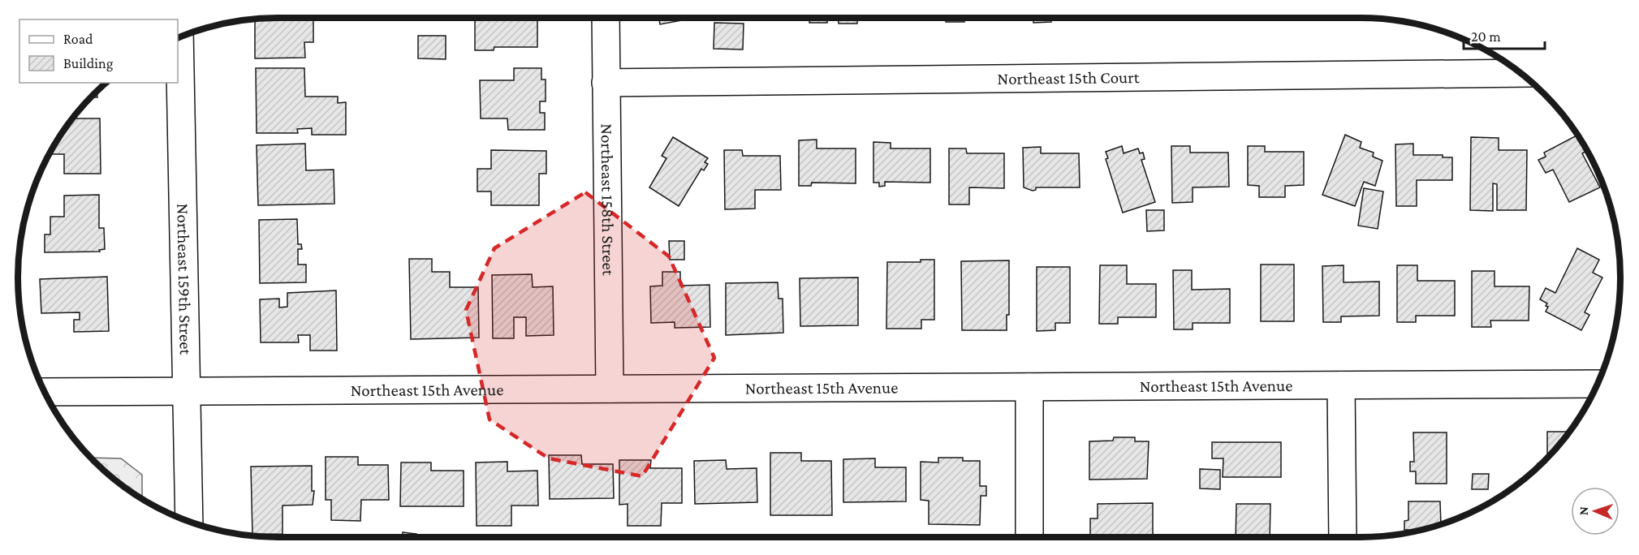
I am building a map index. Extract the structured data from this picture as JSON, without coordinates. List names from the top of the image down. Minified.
{"streets":{"street":["Northeast 15th Court","Northeast 158th Street","Northeast 159th Street","Northeast 15th Avenue"]},"crossings":[["Northeast 15th Court","Northeast 158th Street"],["Northeast 158th Street","Northeast 15th Avenue"],["Northeast 159th Street","Northeast 15th Avenue"]],"legend":["Road","Building"],"scale_bar":"20 m","north":"left"}
